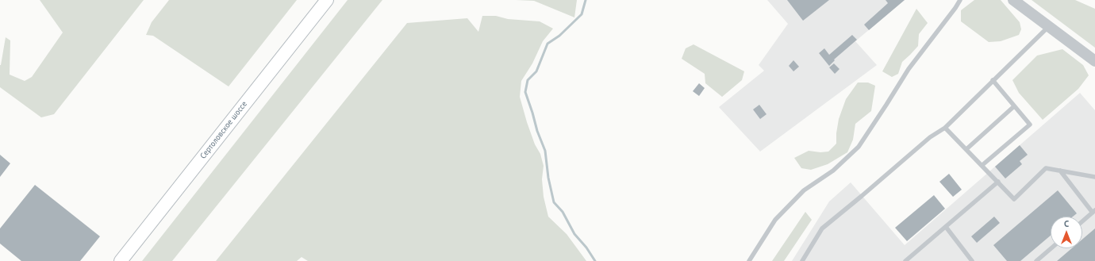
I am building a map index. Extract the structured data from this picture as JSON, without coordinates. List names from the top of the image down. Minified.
{"streets":{"main road":["Сертоловское шоссе"]},"north":"top"}
